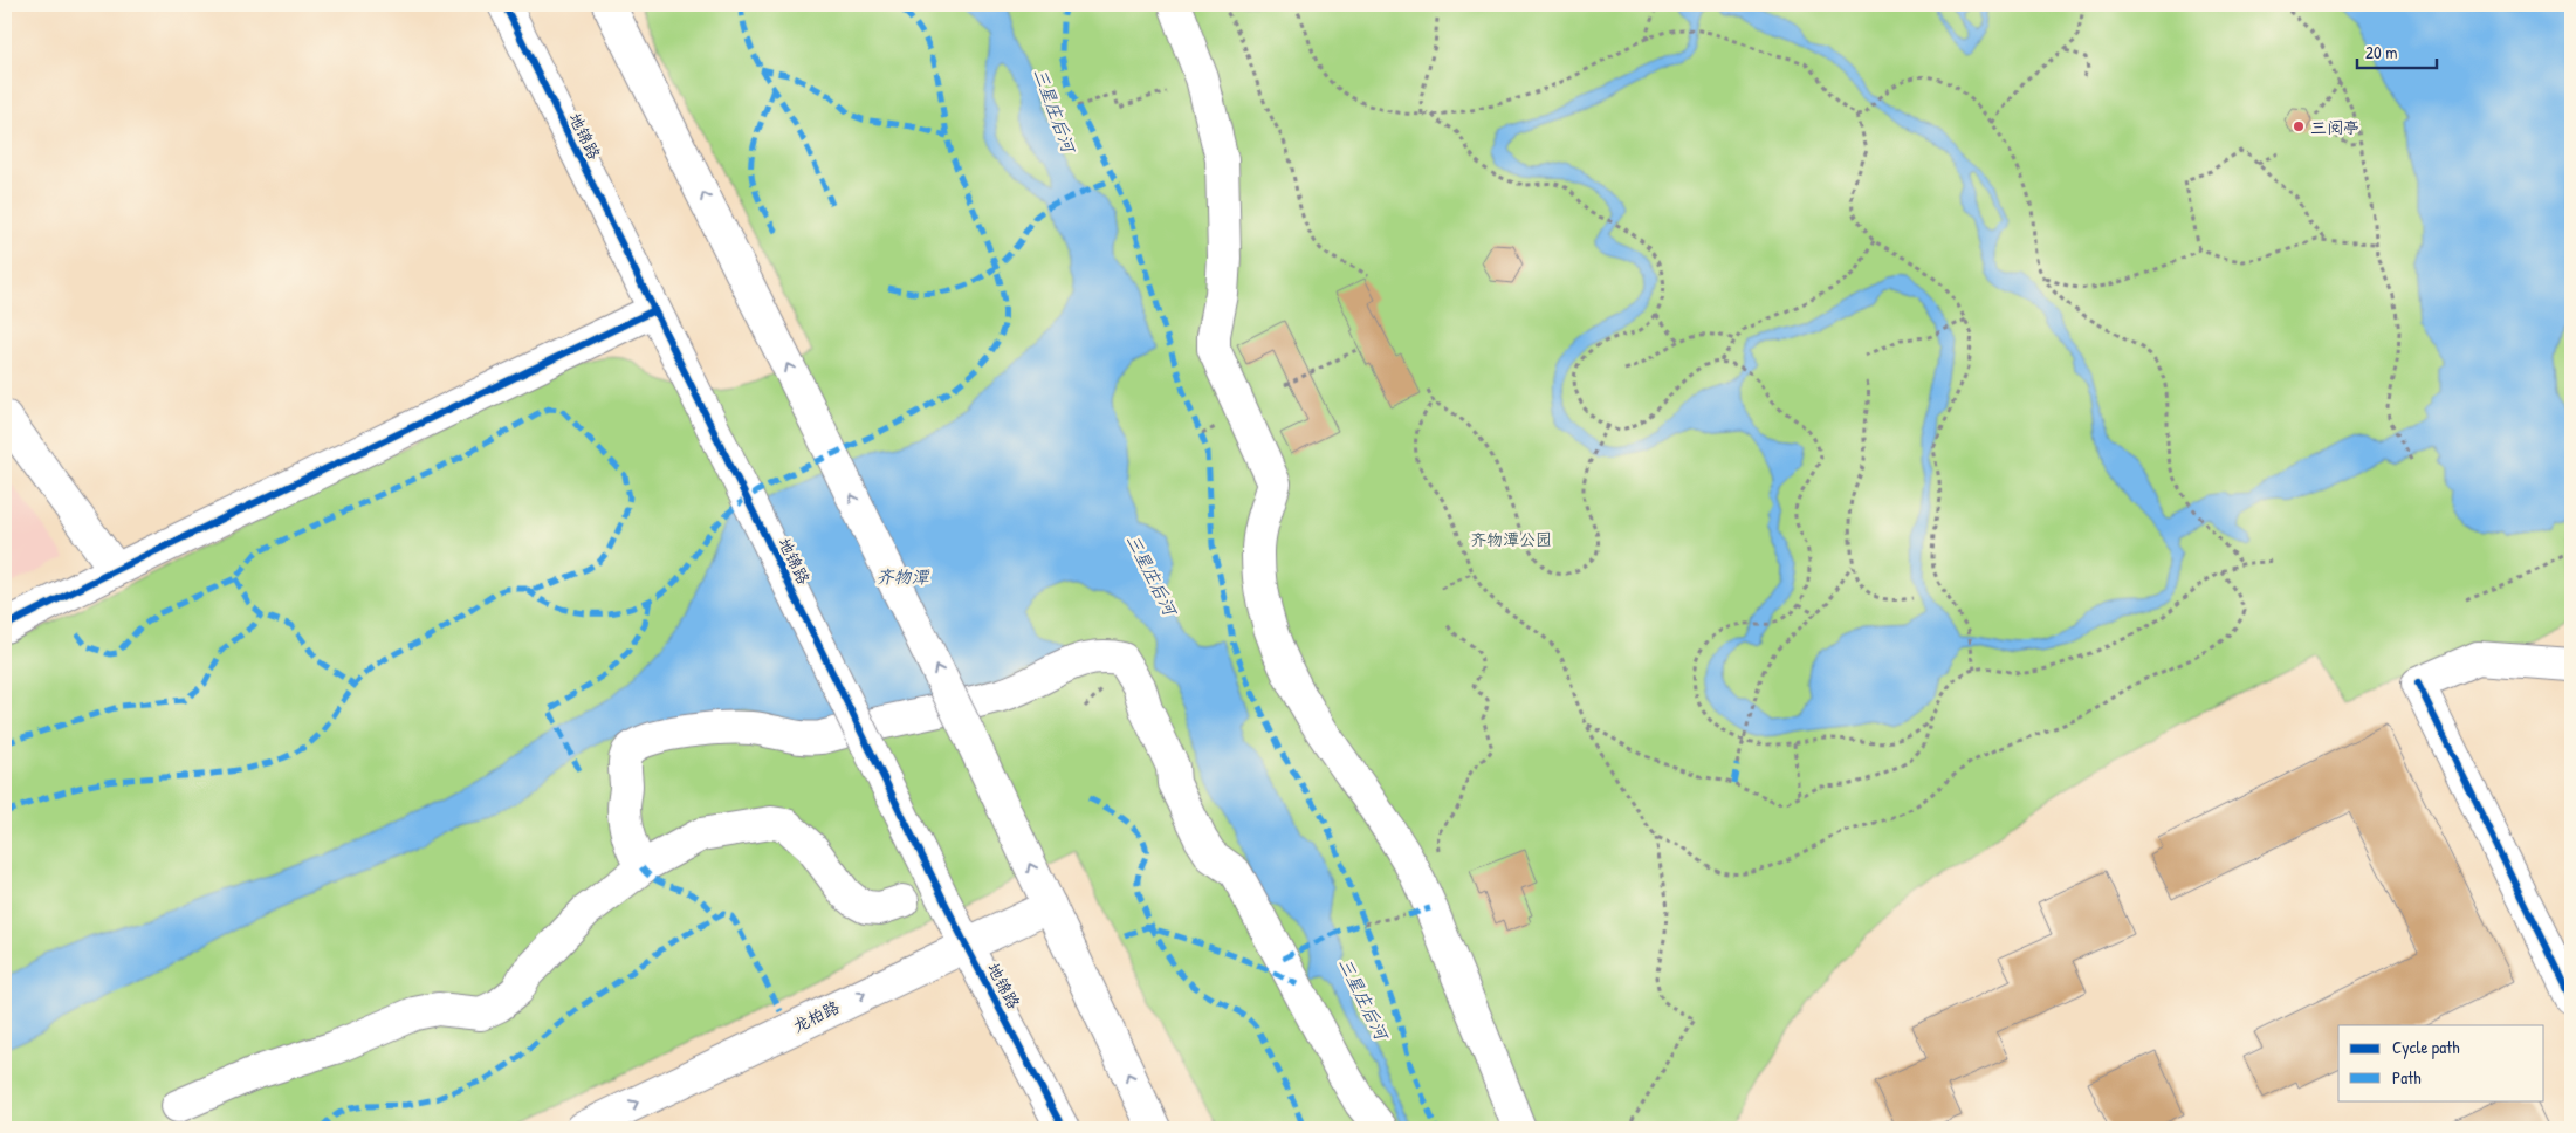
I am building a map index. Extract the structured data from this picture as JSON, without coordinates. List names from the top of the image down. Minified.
{"streets":{"street":["地锦路","龙柏路"]},"crossings":[["地锦路","龙柏路"]],"water":["三星庄后河","齐物潭"],"parks":["齐物潭公园"],"places":["三阅亭"],"legend":["Cycle path","Path"],"scale_bar":"20 m"}
